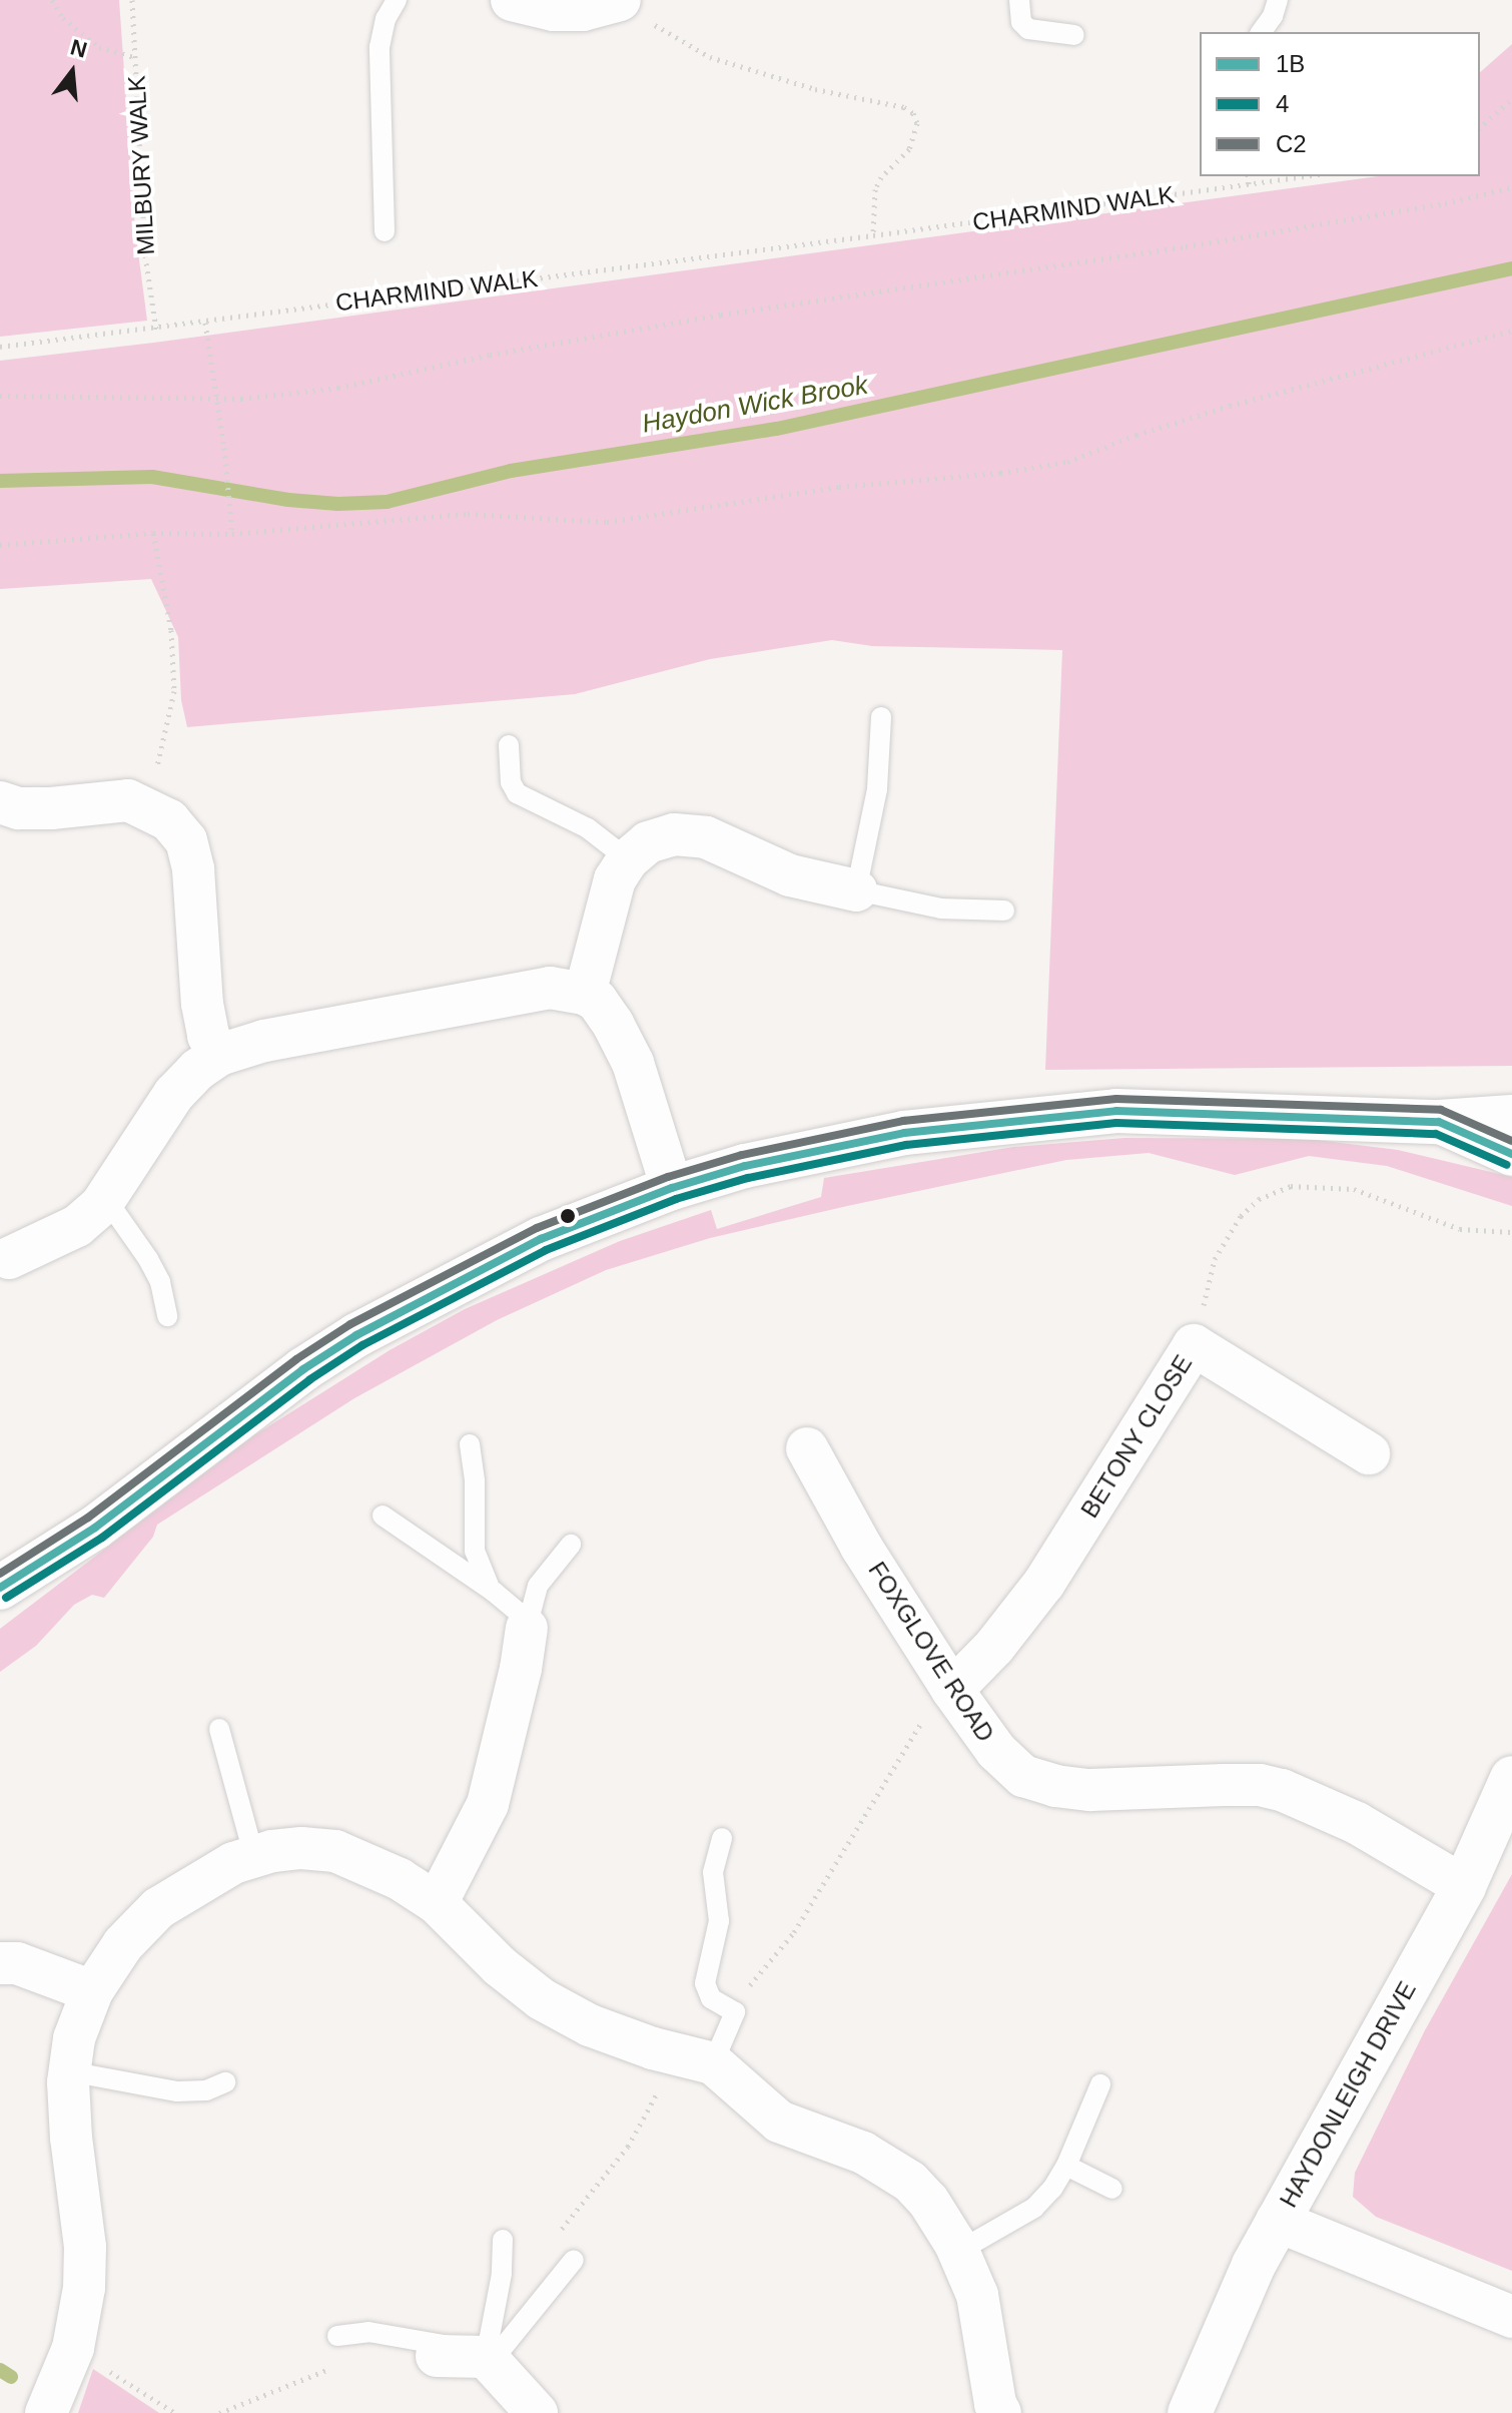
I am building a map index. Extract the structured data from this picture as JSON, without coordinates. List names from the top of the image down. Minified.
{"streets":{"main road":["HAYDONLEIGH DRIVE"],"street":["BETONY CLOSE","FOXGLOVE ROAD"],"path":["MILBURY WALK","CHARMIND WALK"]},"crossings":[["MILBURY WALK","CHARMIND WALK"],["BETONY CLOSE","FOXGLOVE ROAD"],["FOXGLOVE ROAD","HAYDONLEIGH DRIVE"]],"water":["Haydon Wick Brook"],"lines":["transit line C2","transit line 1B","transit line 4"],"legend":["1B","4","C2"],"north":"top"}
